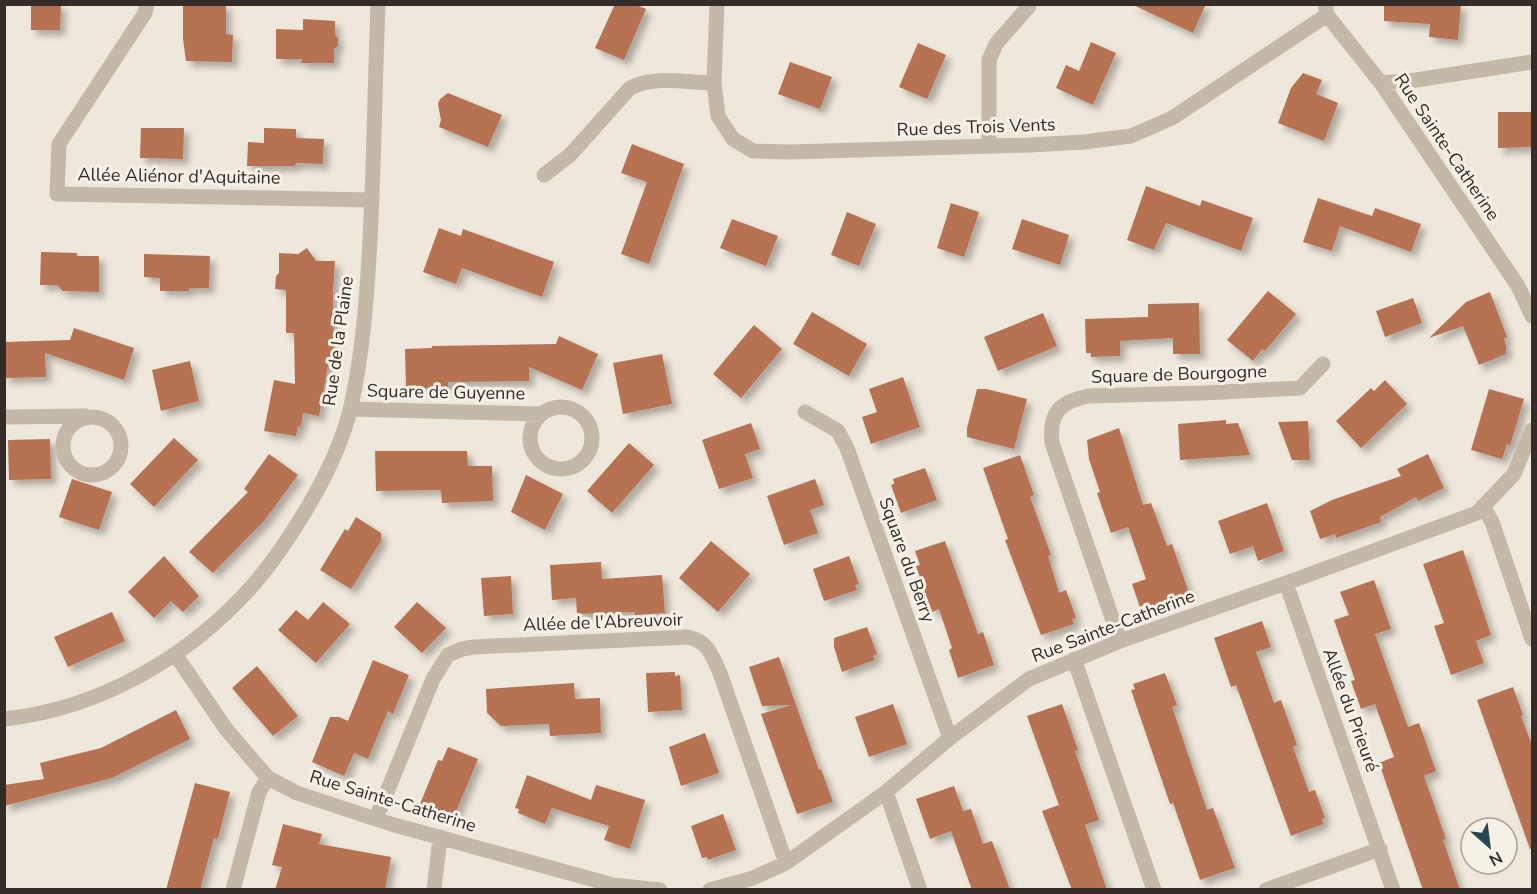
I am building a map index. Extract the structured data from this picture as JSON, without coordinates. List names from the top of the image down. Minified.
{"streets":{"street":["Rue des Trois Vents","Rue Sainte-Catherine","Allée Aliénor d'Aquitaine","Rue de la Plaine","Square de Bourgogne","Square de Guyenne","Square du Berry","Allée de l'Abreuvoir","Allée du Prieuré"]},"crossings":[["Rue des Trois Vents","Rue Sainte-Catherine"],["Rue Sainte-Catherine","Rue de la Plaine"],["Rue Sainte-Catherine","Square de Bourgogne"],["Rue Sainte-Catherine","Square du Berry"],["Rue Sainte-Catherine","Allée de l'Abreuvoir"],["Rue Sainte-Catherine","Allée du Prieuré"],["Allée Aliénor d'Aquitaine","Rue de la Plaine"],["Rue de la Plaine","Square de Guyenne"]],"north":"bottom right"}
